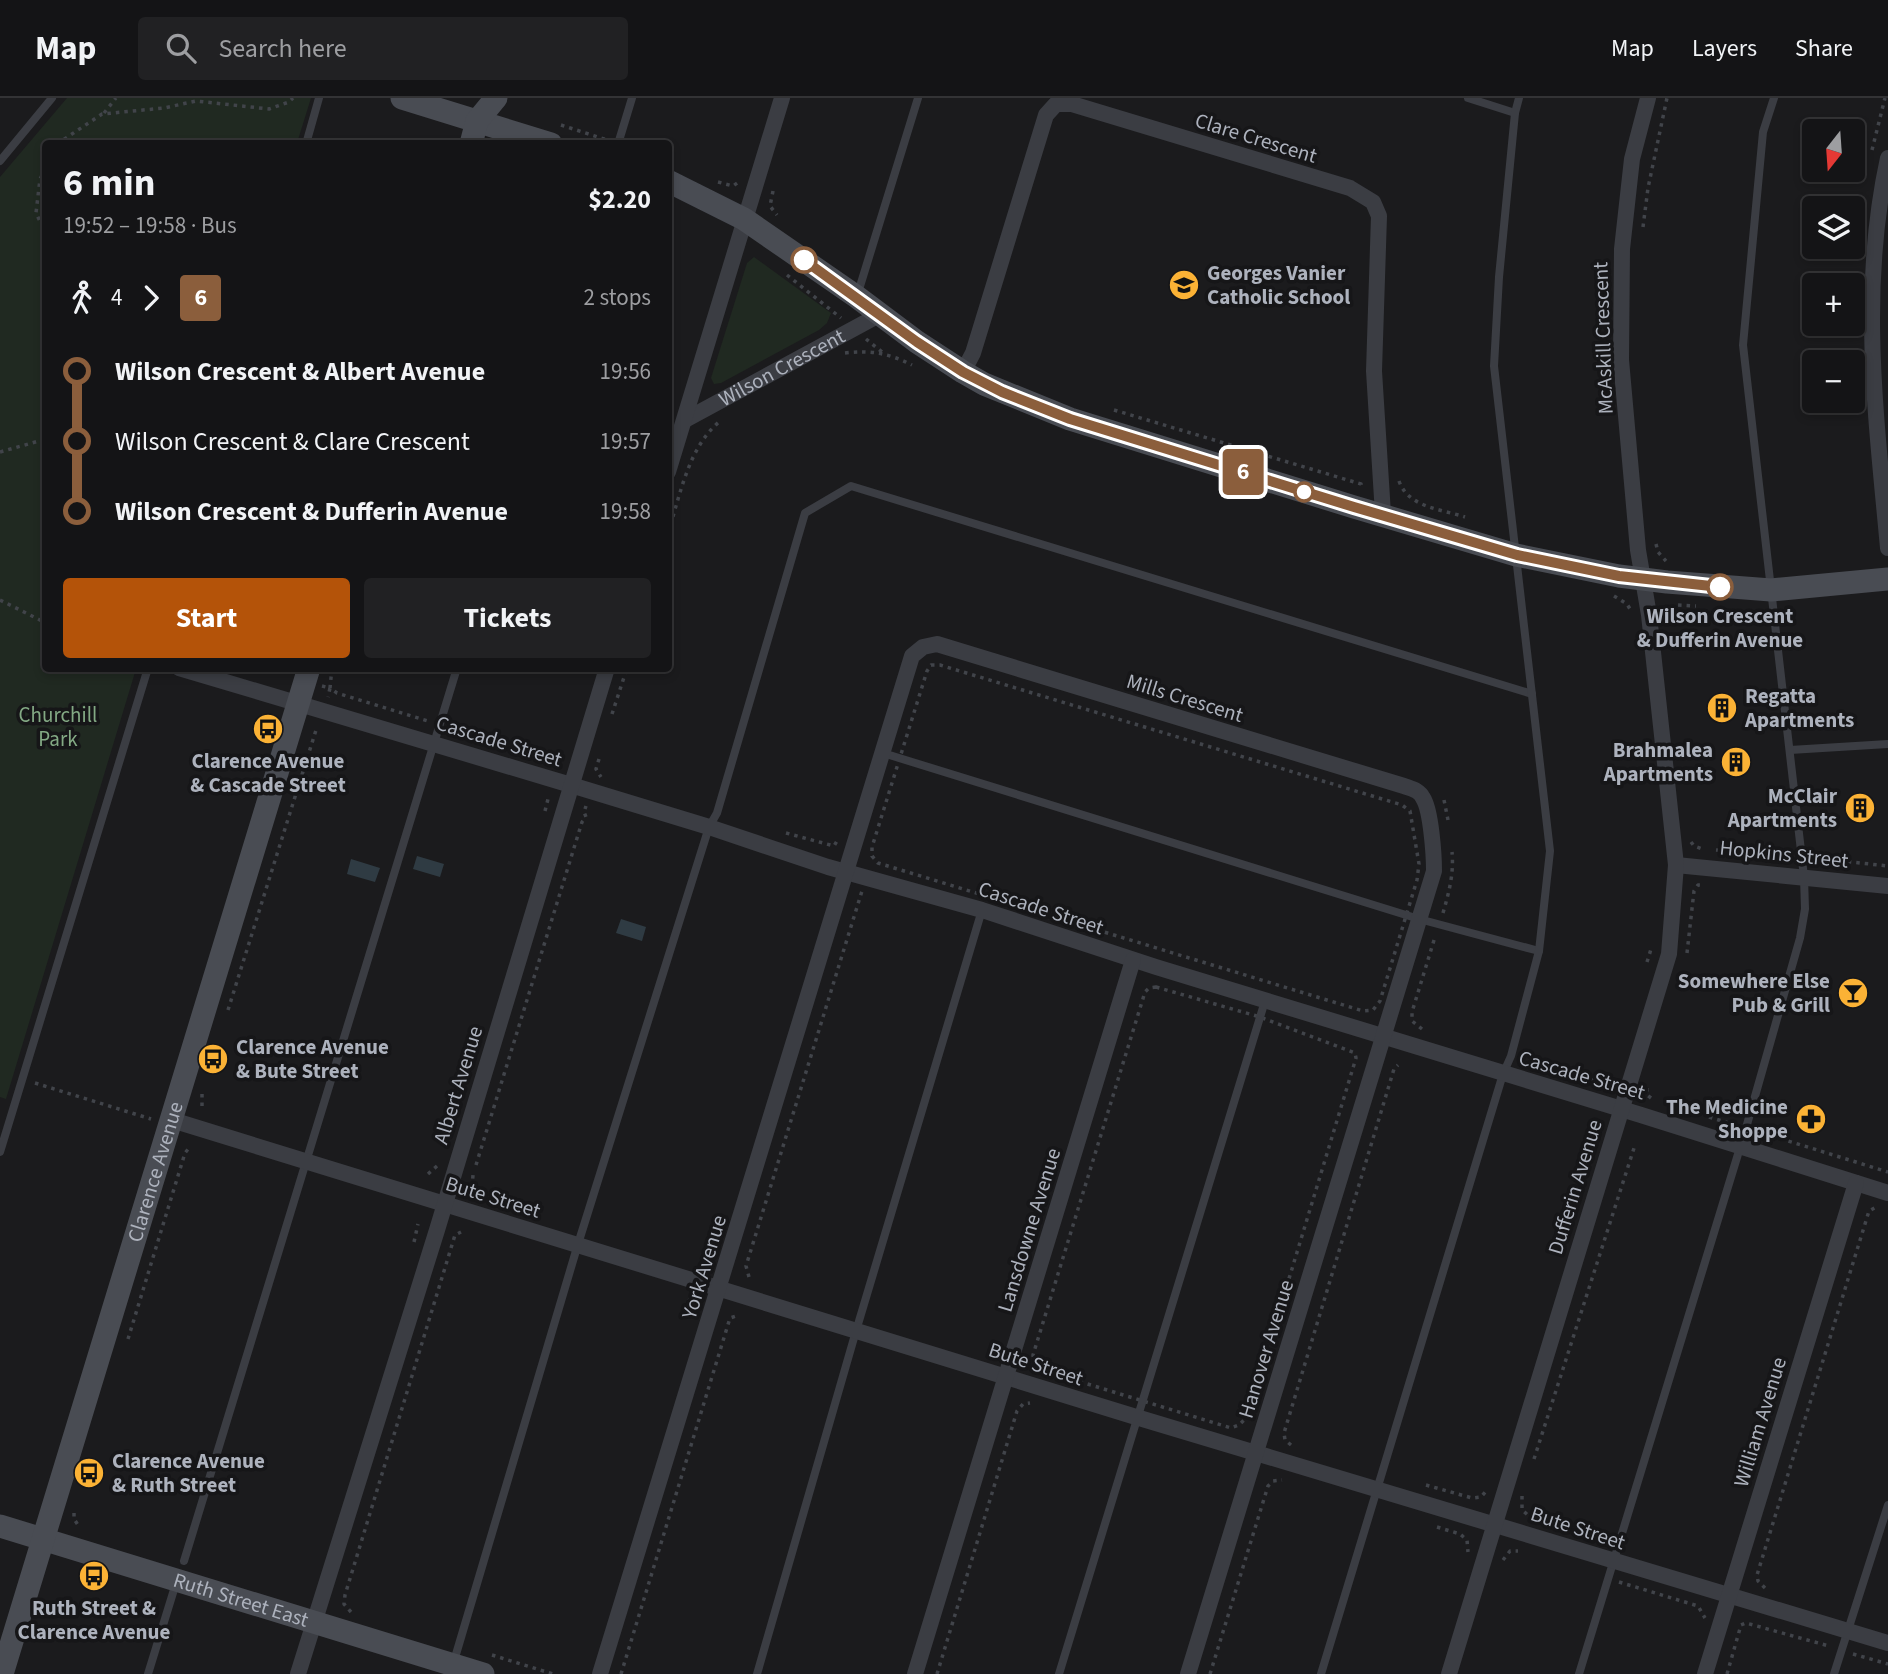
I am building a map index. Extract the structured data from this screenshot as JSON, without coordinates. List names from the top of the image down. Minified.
{"streets":{"street":["Clare Crescent","McAskill Crescent","Wilson Crescent","Mills Crescent","Cascade Street","Hopkins Street","Albert Avenue","Clarence Avenue","Dufferin Avenue","Bute Street","Lansdowne Avenue","York Avenue","Hanover Avenue","William Avenue","Ruth Street East"]},"crossings":[["McAskill Crescent","Dufferin Avenue"],["Mills Crescent","Cascade Street"],["Mills Crescent","York Avenue"],["Mills Crescent","Hanover Avenue"],["Cascade Street","Albert Avenue"],["Cascade Street","Clarence Avenue"],["Cascade Street","Dufferin Avenue"],["Cascade Street","Lansdowne Avenue"],["Cascade Street","York Avenue"],["Cascade Street","Hanover Avenue"],["Cascade Street","William Avenue"],["Hopkins Street","Dufferin Avenue"],["Albert Avenue","Bute Street"],["Albert Avenue","Ruth Street East"],["Clarence Avenue","Bute Street"],["Clarence Avenue","Ruth Street East"],["Dufferin Avenue","Bute Street"],["Bute Street","Lansdowne Avenue"],["Bute Street","York Avenue"],["Bute Street","Hanover Avenue"],["Bute Street","William Avenue"]],"parks":["Churchill Park"],"places":{"school or university":["Georges Vanier Catholic School"],"other":["Wilson Crescent & Dufferin Avenue"],"building":["Regatta Apartments","Brahmalea Apartments","McClair Apartments"],"bus stop":["Clarence Avenue & Cascade Street","Clarence Avenue & Bute Street","Clarence Avenue & Ruth Street","Ruth Street & Clarence Avenue"],"bar":["Somewhere Else Pub & Grill"],"pharmacy":["The Medicine Shoppe"]},"lines":["bus line 6"],"north":"bottom","page":{"header":"Map","search":"Search here","nav":["Map","Layers","Share"],"on_map":"6","map_buttons":["+","−"],"heading":["6 min","19:52 – 19:58 · Bus","$2.20"],"legs":["4","6","2 stops"],"list":[{"name":"Wilson Crescent & Albert Avenue","value":"19:56"},{"name":"Wilson Crescent & Clare Crescent","value":"19:57"},{"name":"Wilson Crescent & Dufferin Avenue","value":"19:58"}],"buttons":["Start","Tickets"]}}
